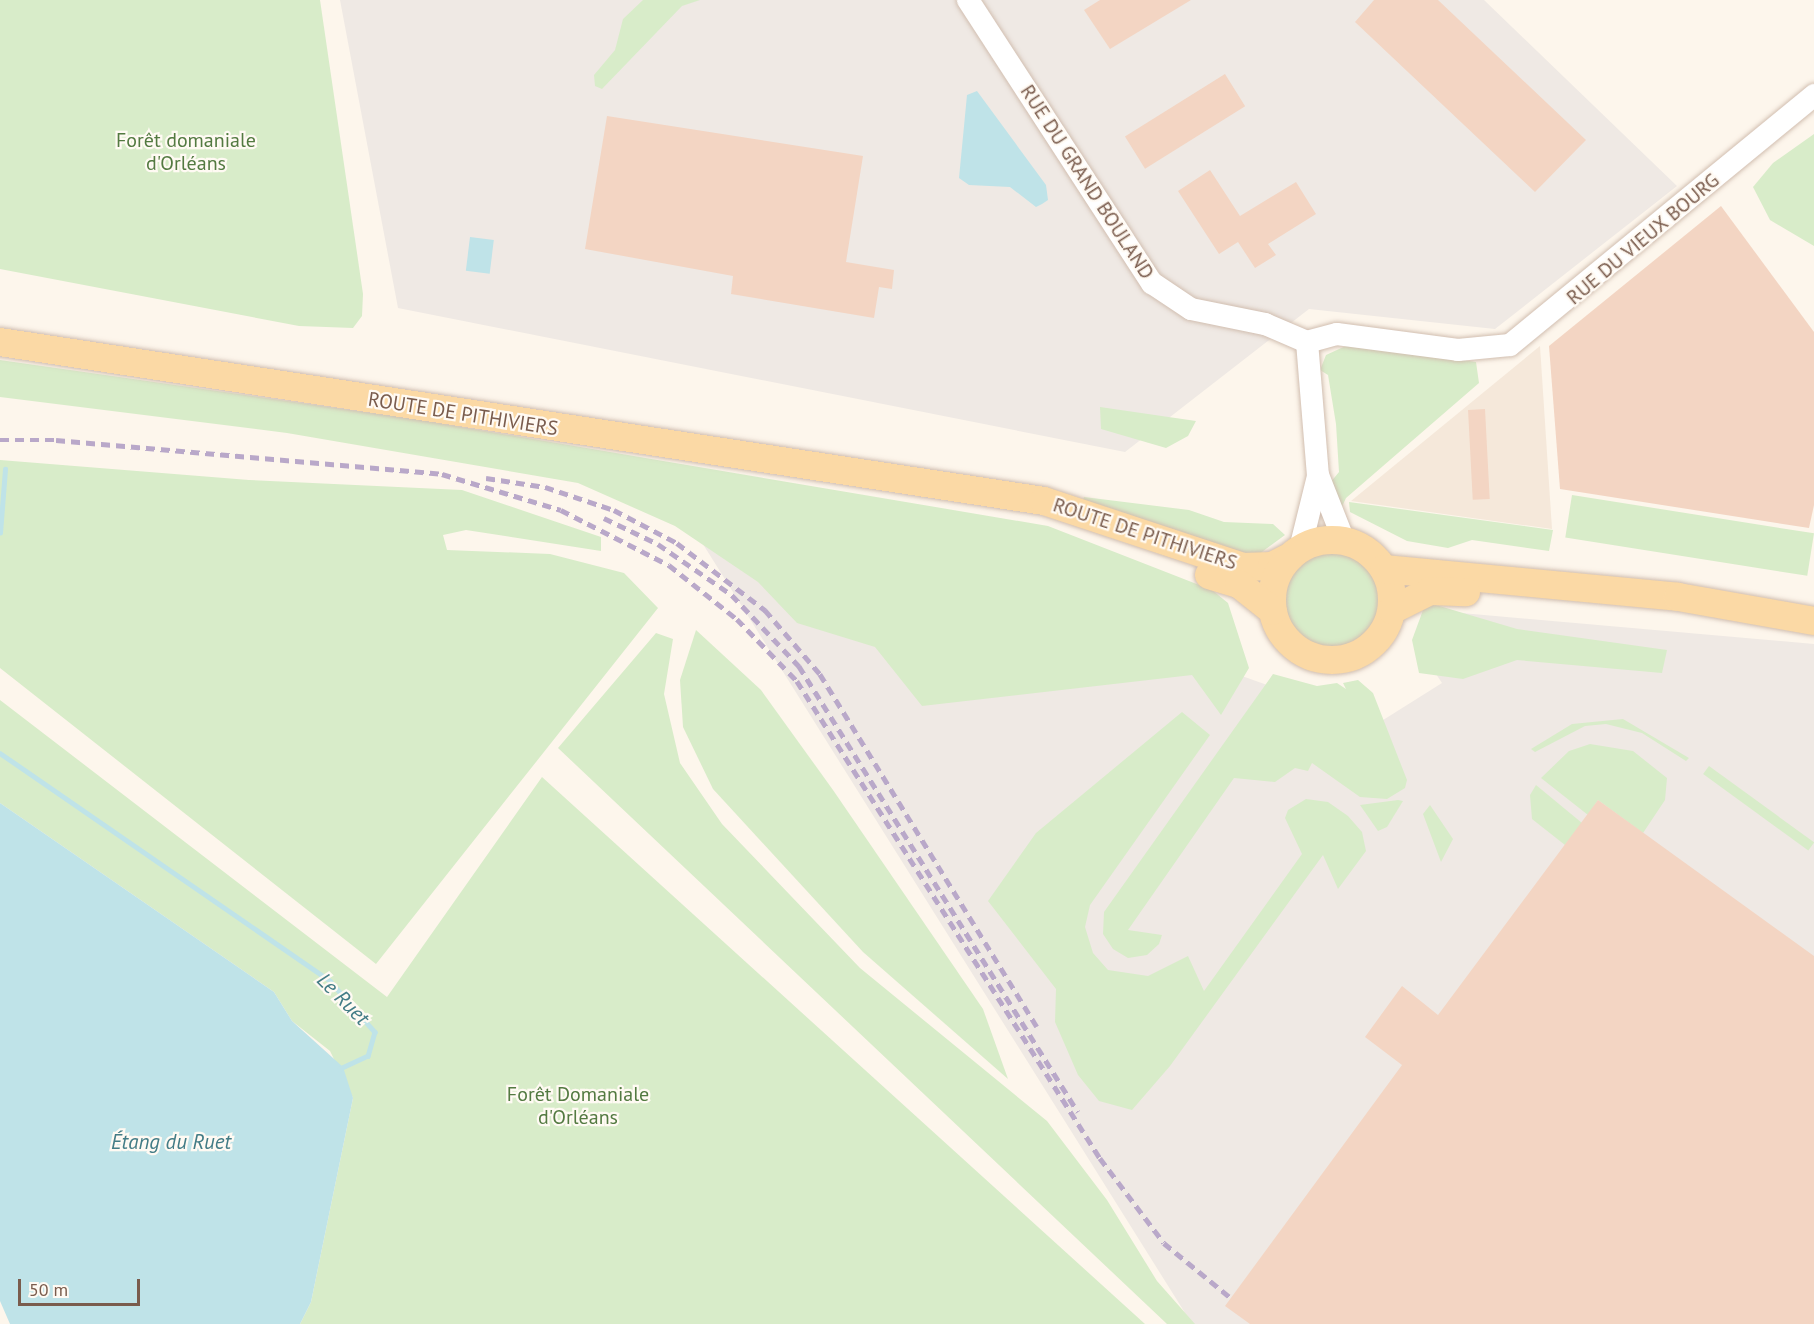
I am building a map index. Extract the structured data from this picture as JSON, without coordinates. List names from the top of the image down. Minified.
{"streets":{"main road":["ROUTE DE PITHIVIERS"],"street":["RUE DU GRAND BOULAND","RUE DU VIEUX BOURG"]},"crossings":[["RUE DU GRAND BOULAND","RUE DU VIEUX BOURG"]],"water":["Le Ruet","Étang du Ruet"],"parks":["Forêt domaniale d'Orléans","Forêt Domaniale d'Orléans"],"scale_bar":"50 m"}
